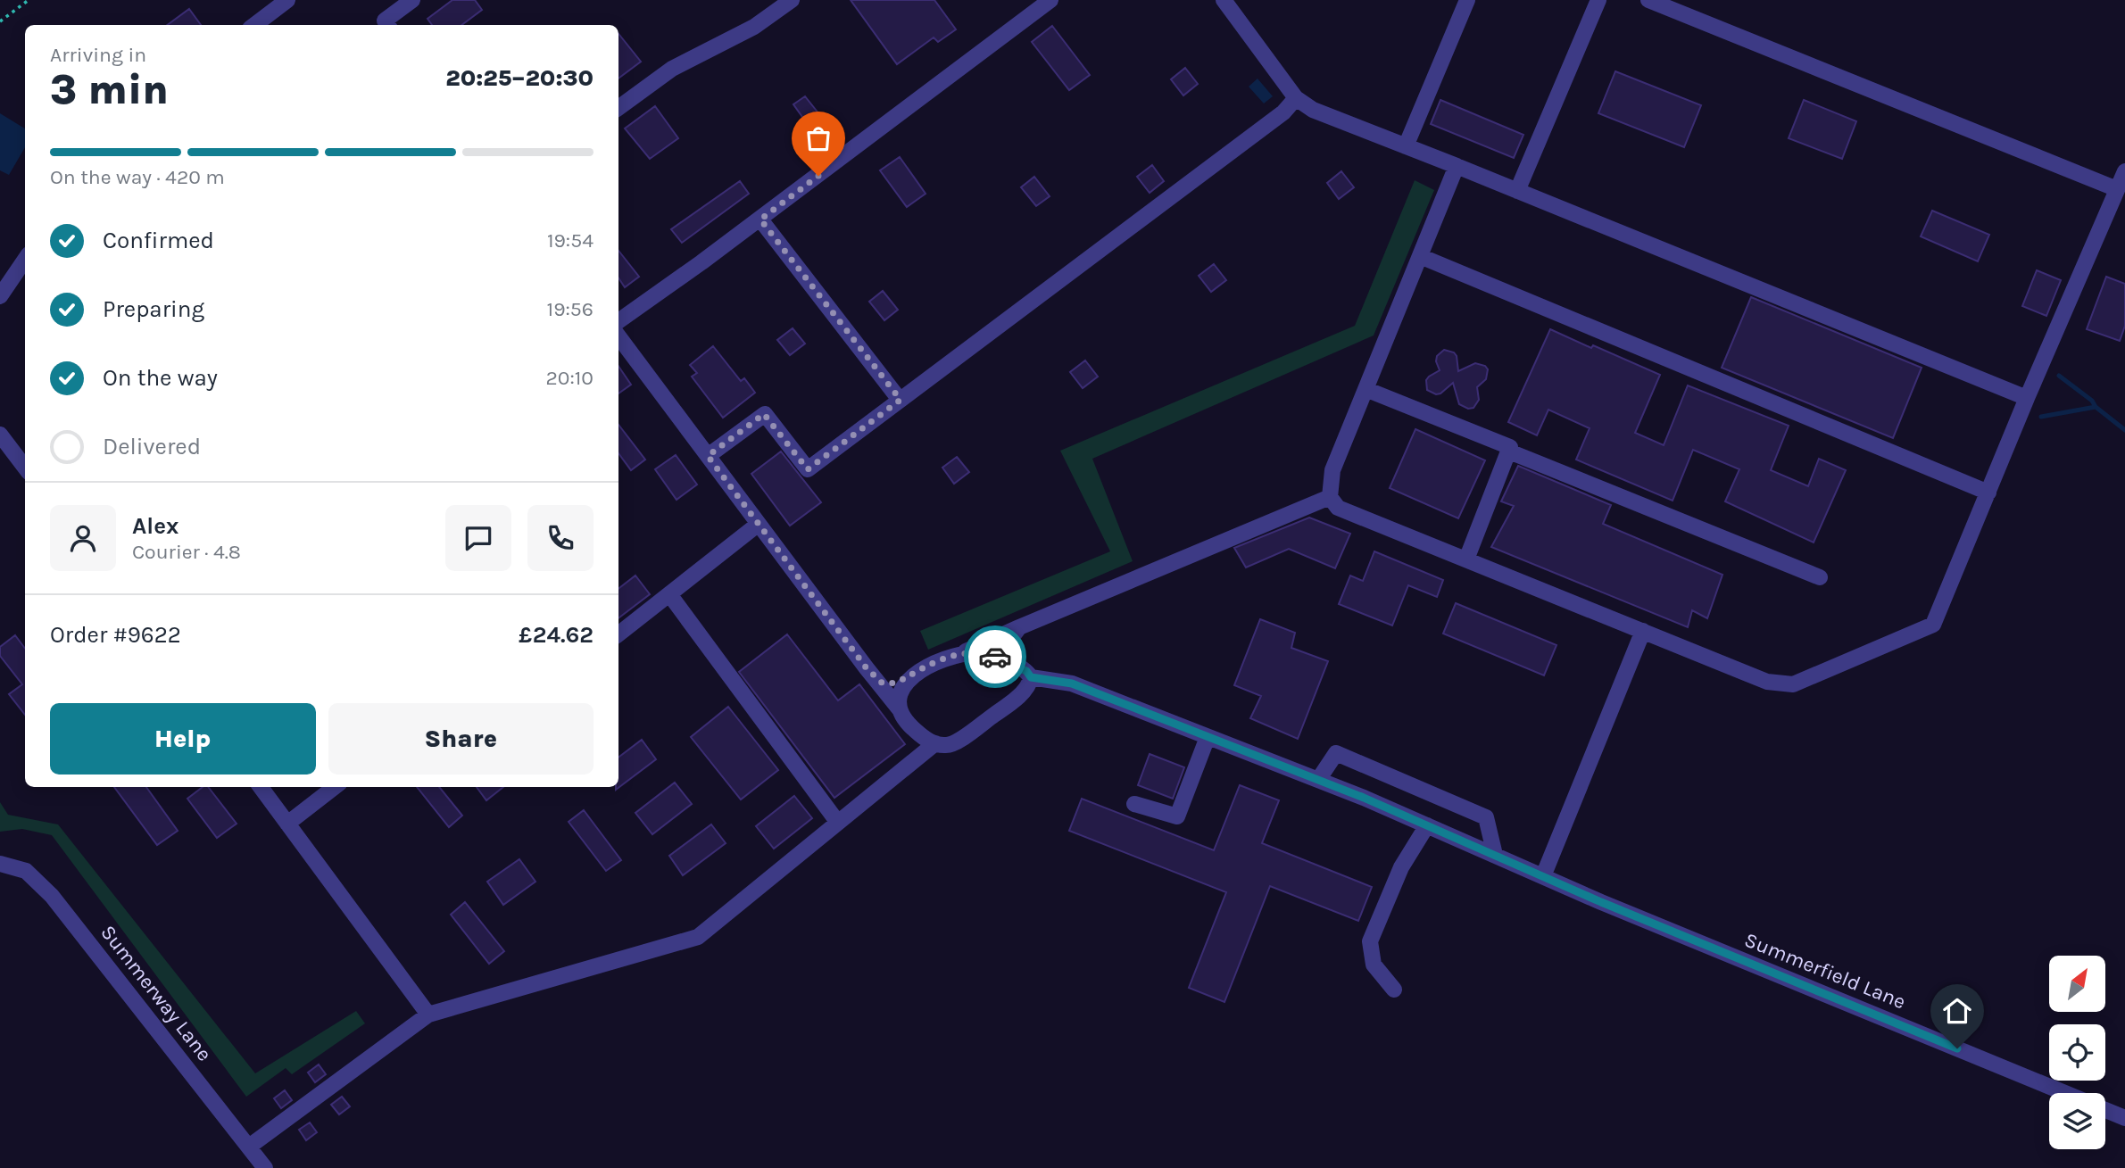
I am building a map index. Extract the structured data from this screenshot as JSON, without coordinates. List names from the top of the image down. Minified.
{"streets":{"street":["Summerfield Lane","Summerway Lane"]},"north":"top right","page":{"heading":["3 min","Arriving in","20:25–20:30"],"panel":["Alex","Courier · 4.8","Order #9622","£24.62"],"bar":"On the way · 420 m","list":[["Confirmed","19:54"],["Preparing","19:56"],["On the way","20:10"],"Delivered"],"buttons":["Help","Share"]}}
